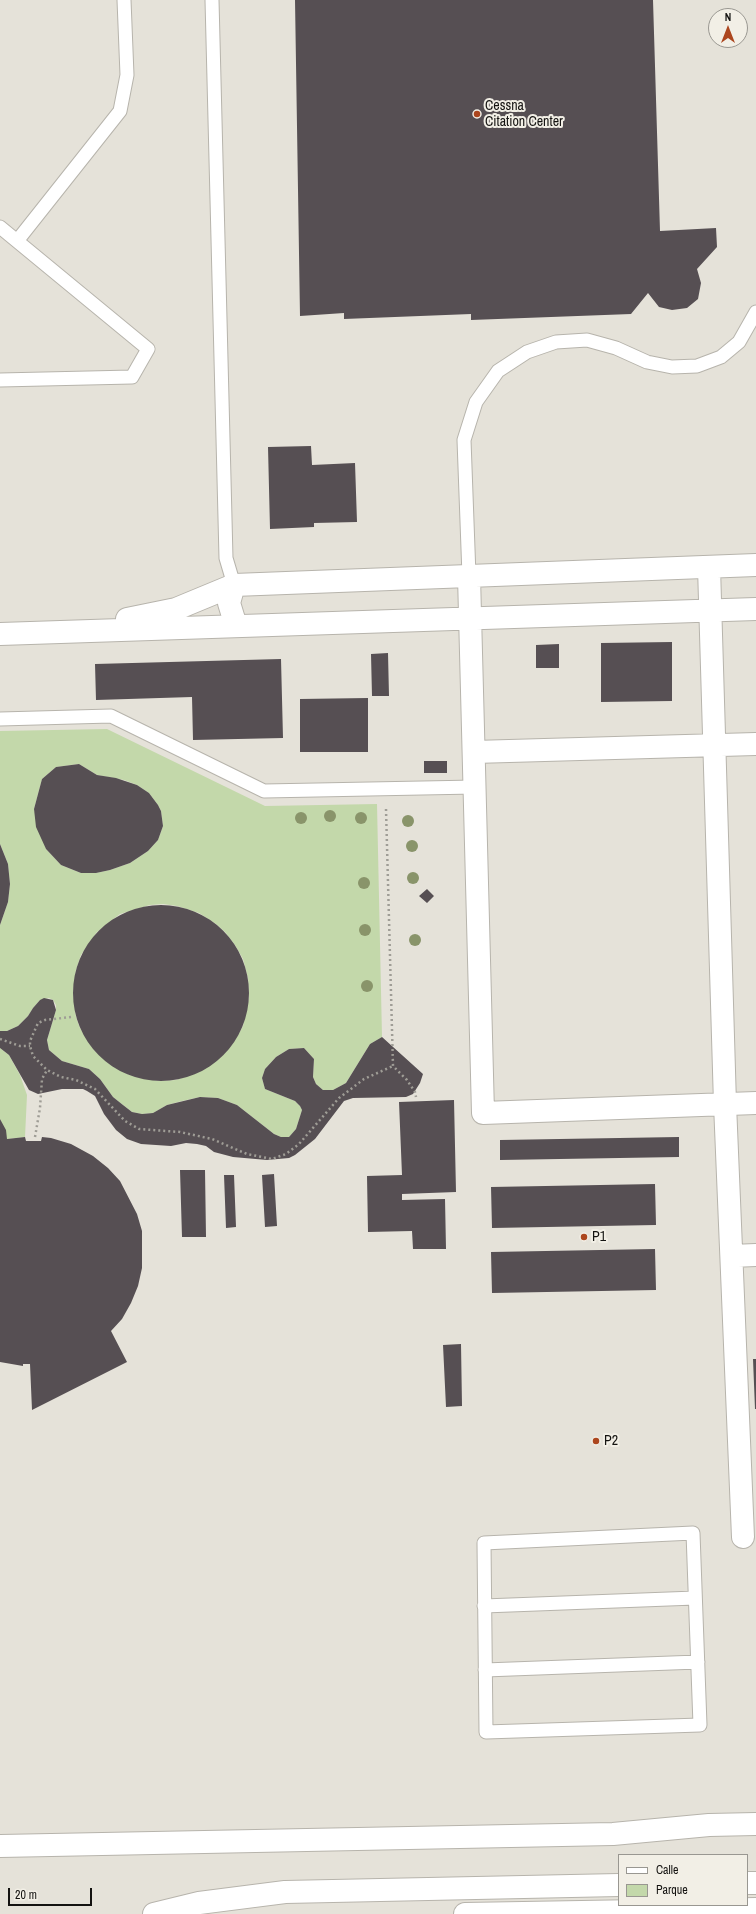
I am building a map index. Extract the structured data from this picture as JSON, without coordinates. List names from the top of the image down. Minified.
{"places":["Cessna Citation Center","P1","P2"],"legend":["Calle","Parque"],"scale_bar":"20 m","north":"top"}
